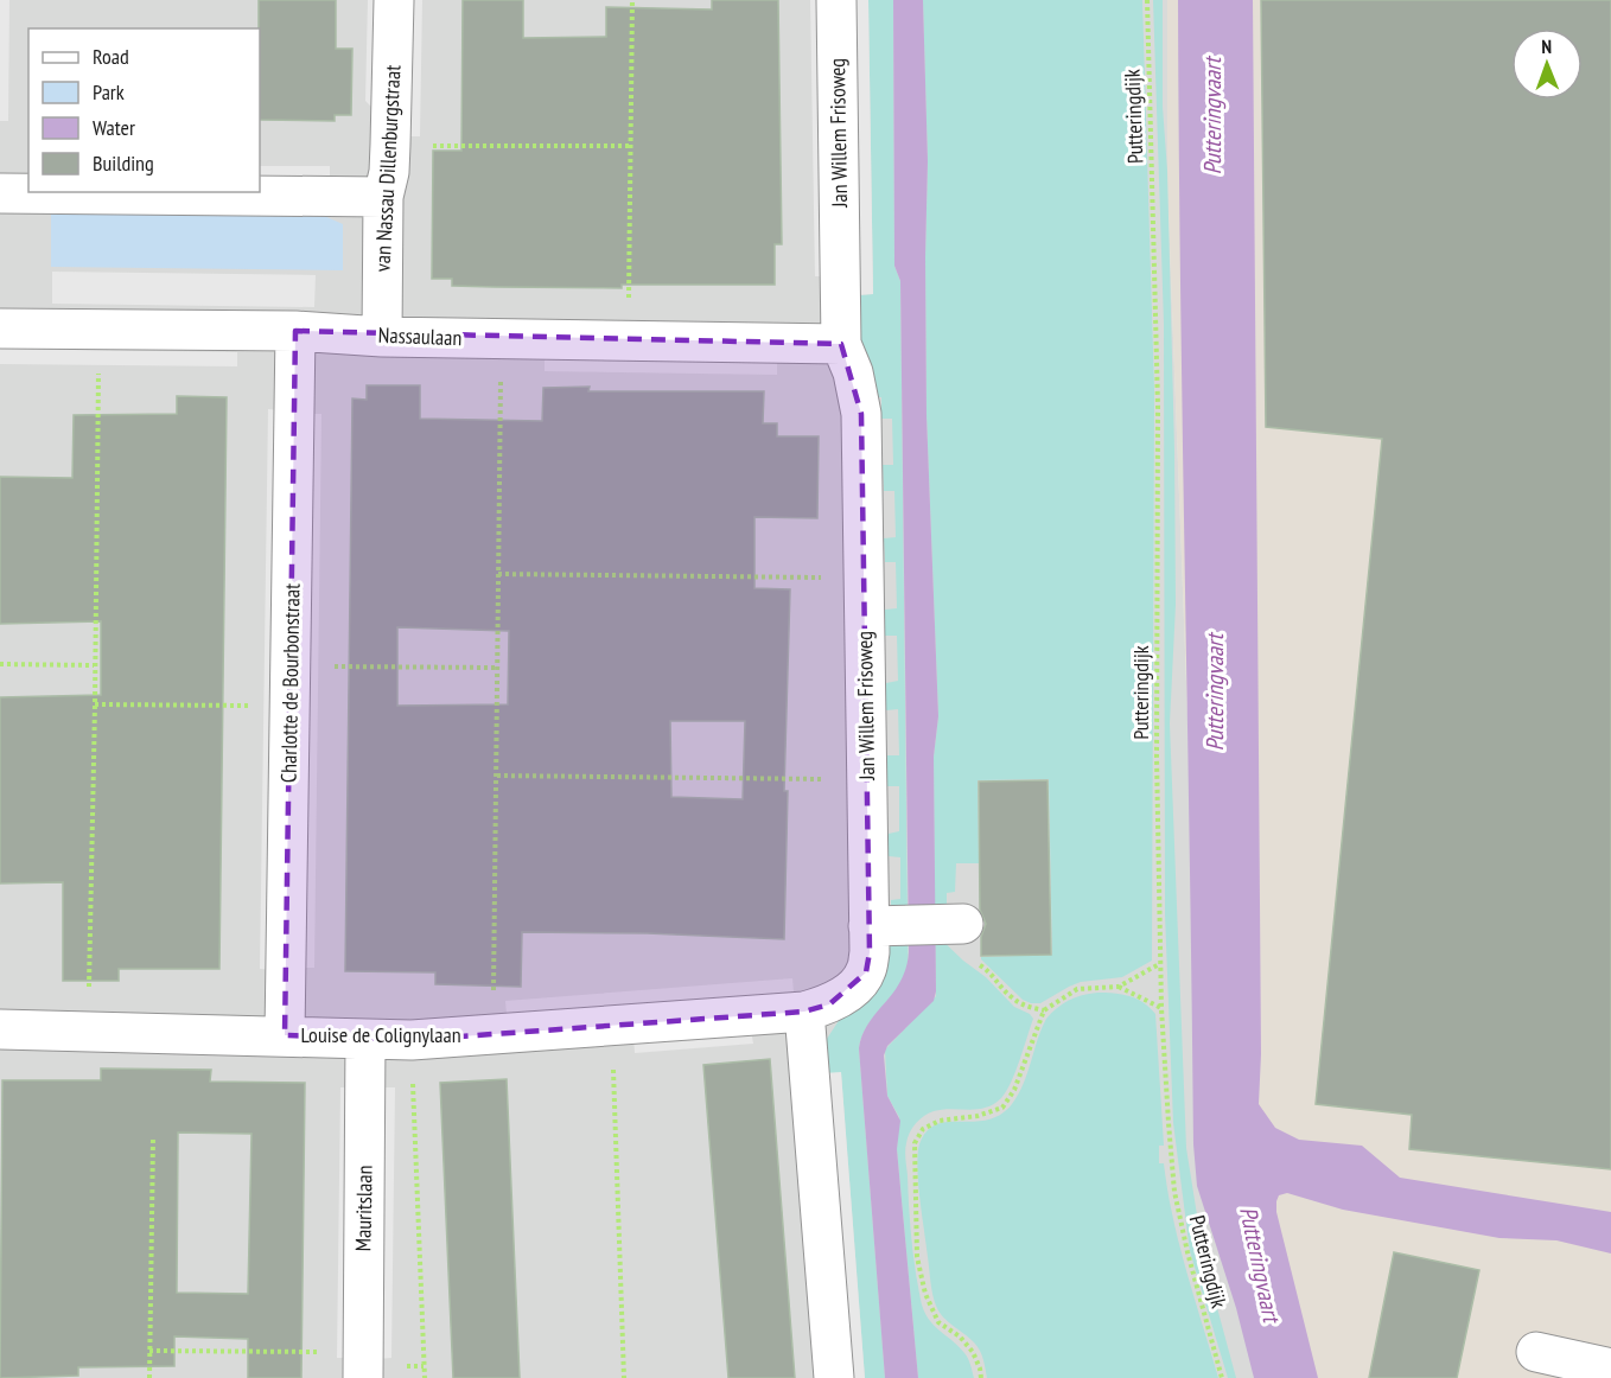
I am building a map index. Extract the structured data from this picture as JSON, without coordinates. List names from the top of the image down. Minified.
{"streets":{"street":["Jan Willem Frisoweg","van Nassau Dillenburgstraat","Nassaulaan","Charlotte de Bourbonstraat","Louise de Colignylaan","Mauritslaan"],"path":["Putteringdijk"]},"crossings":[["Jan Willem Frisoweg","Nassaulaan"],["Jan Willem Frisoweg","Louise de Colignylaan"],["van Nassau Dillenburgstraat","Nassaulaan"],["Nassaulaan","Charlotte de Bourbonstraat"],["Charlotte de Bourbonstraat","Louise de Colignylaan"],["Louise de Colignylaan","Mauritslaan"]],"water":["Putteringvaart"],"legend":["Road","Park","Water","Building"],"north":"top"}
